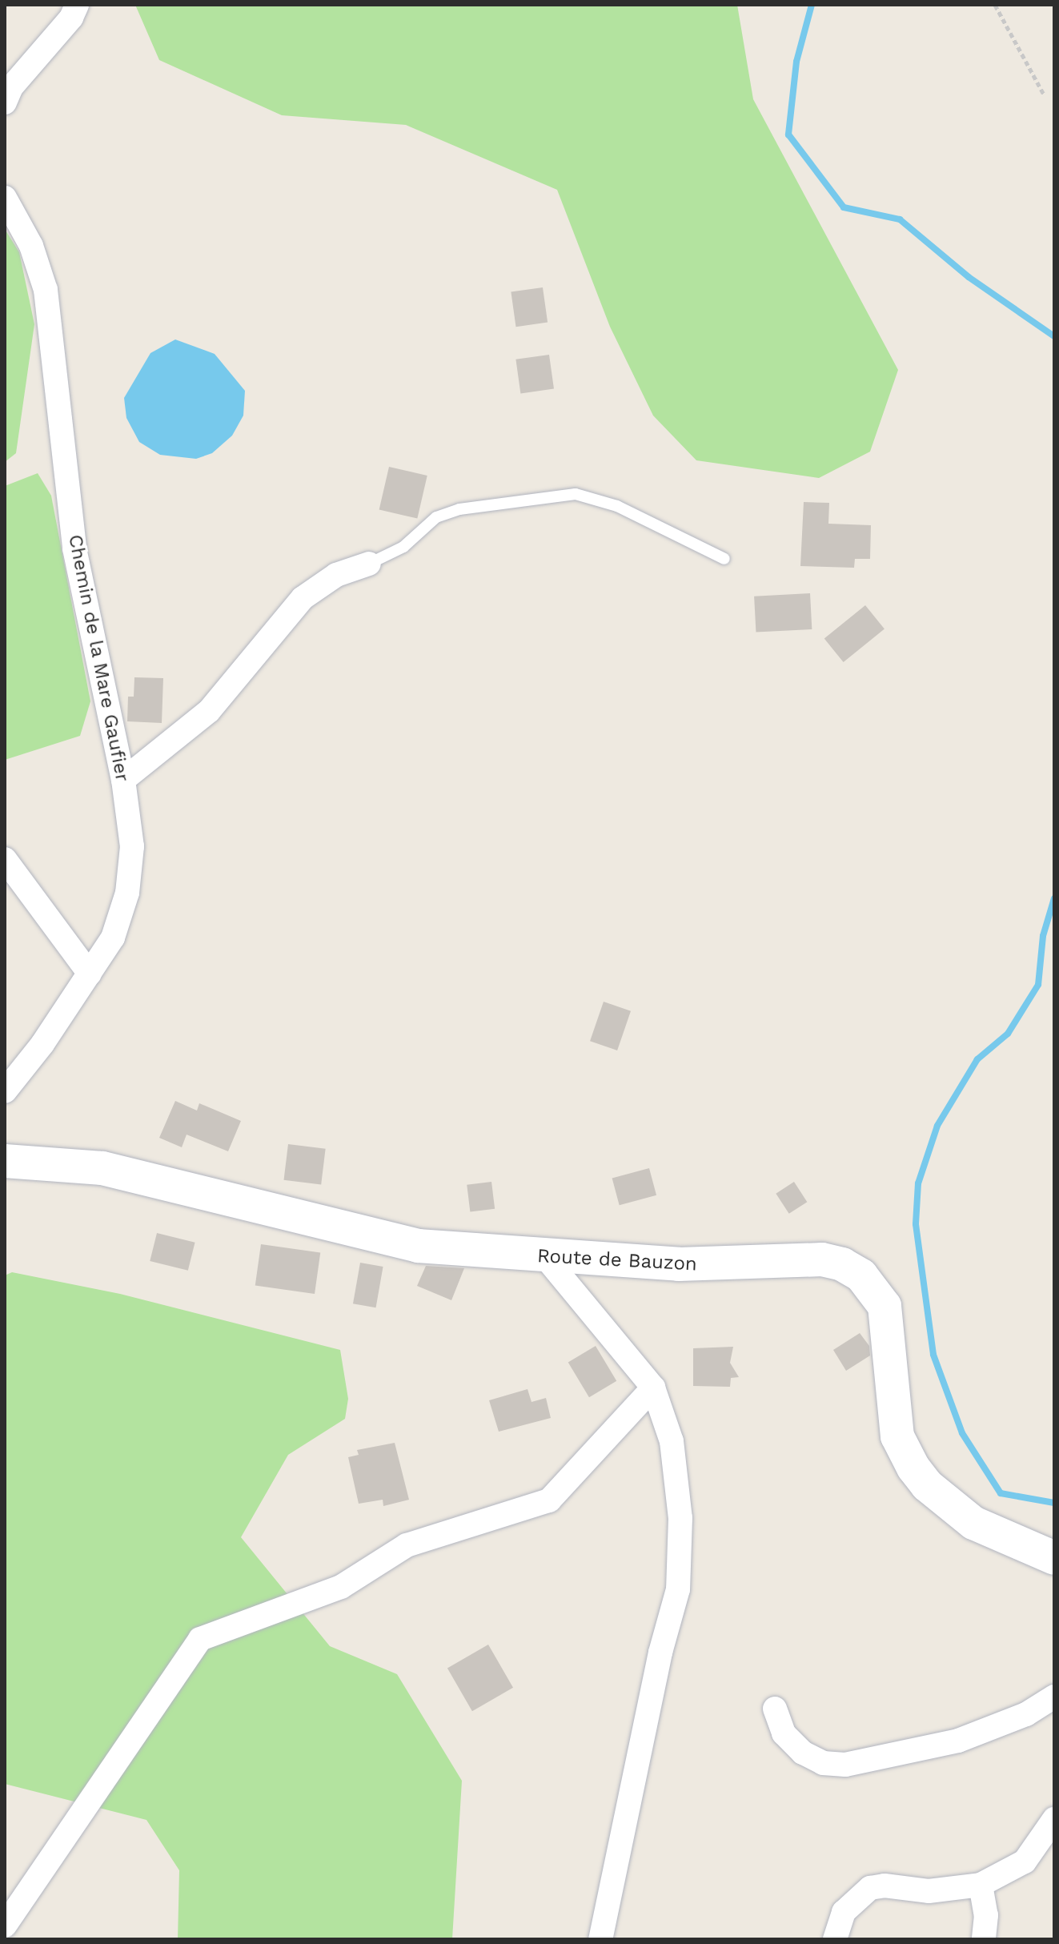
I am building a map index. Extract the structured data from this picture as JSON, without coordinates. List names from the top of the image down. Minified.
{"streets":{"street":["Chemin de la Mare Gaufier","Route de Bauzon"]}}
